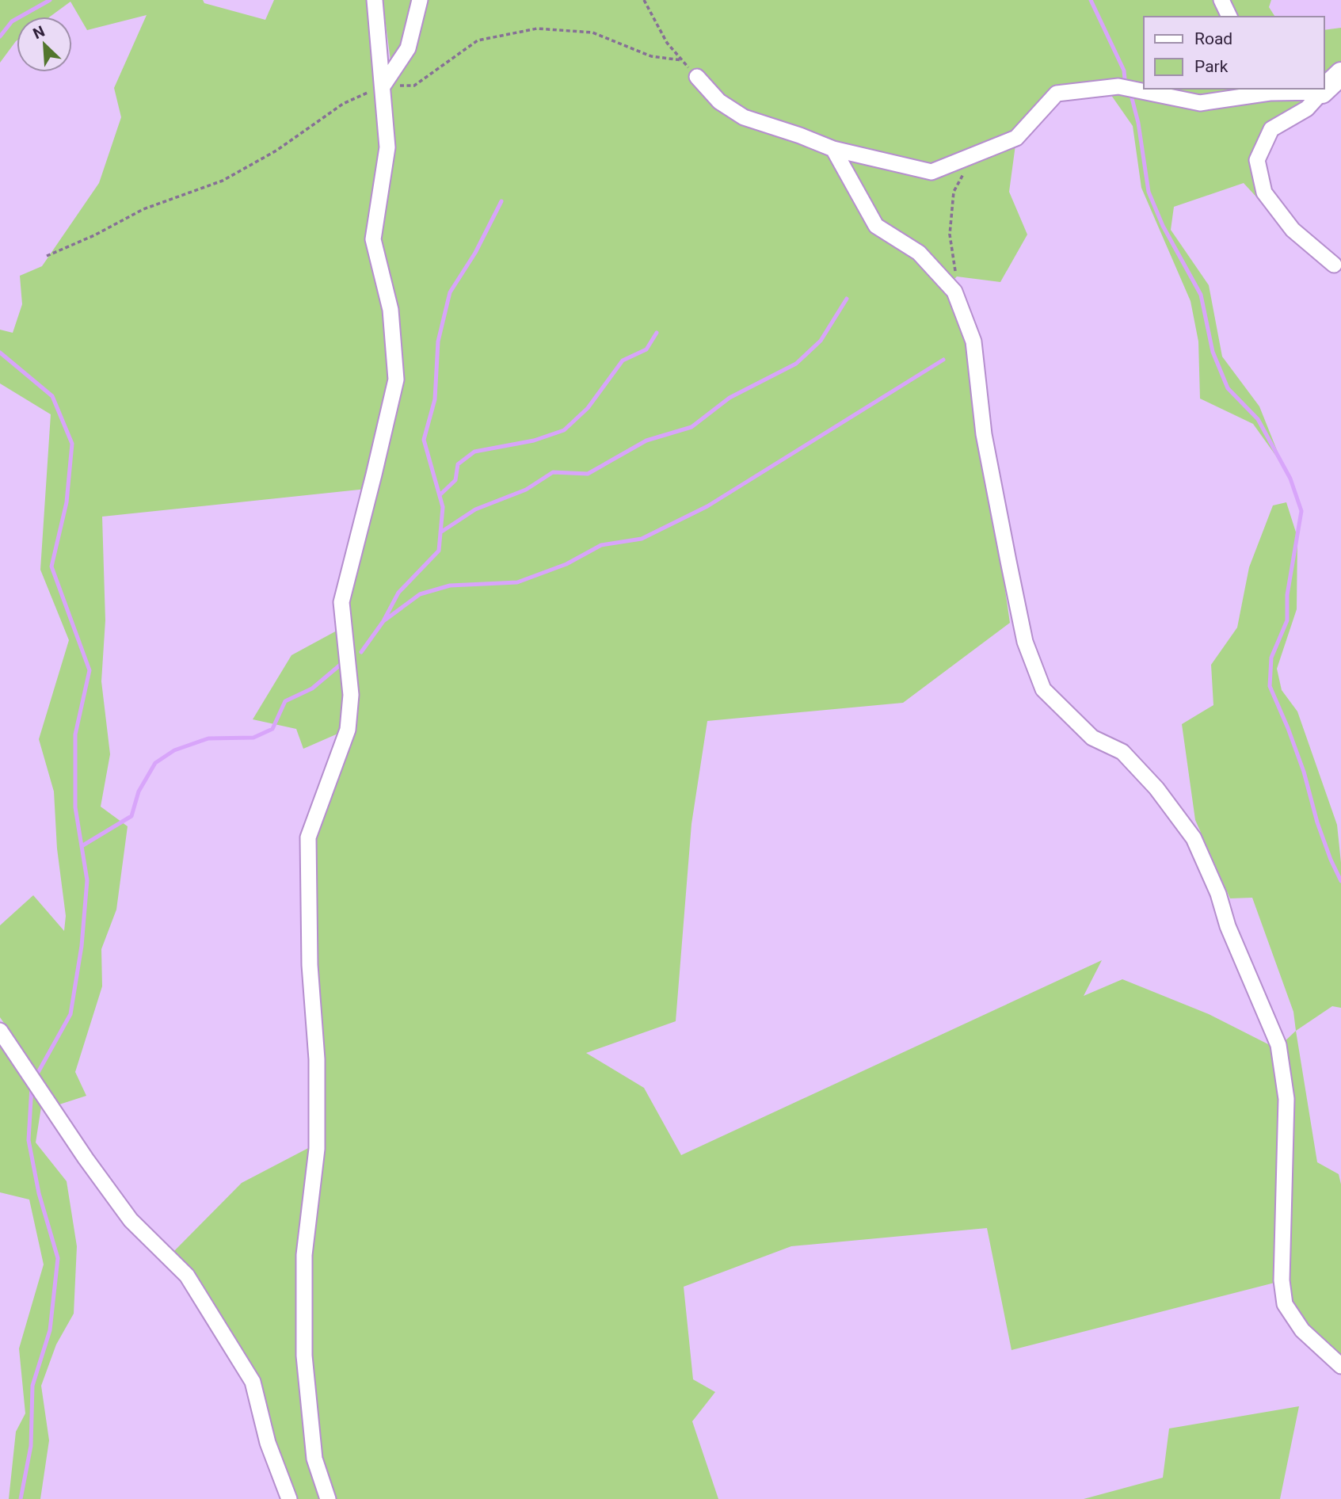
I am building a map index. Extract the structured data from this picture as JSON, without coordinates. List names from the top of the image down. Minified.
{"legend":["Road","Park"],"north":"top left"}
